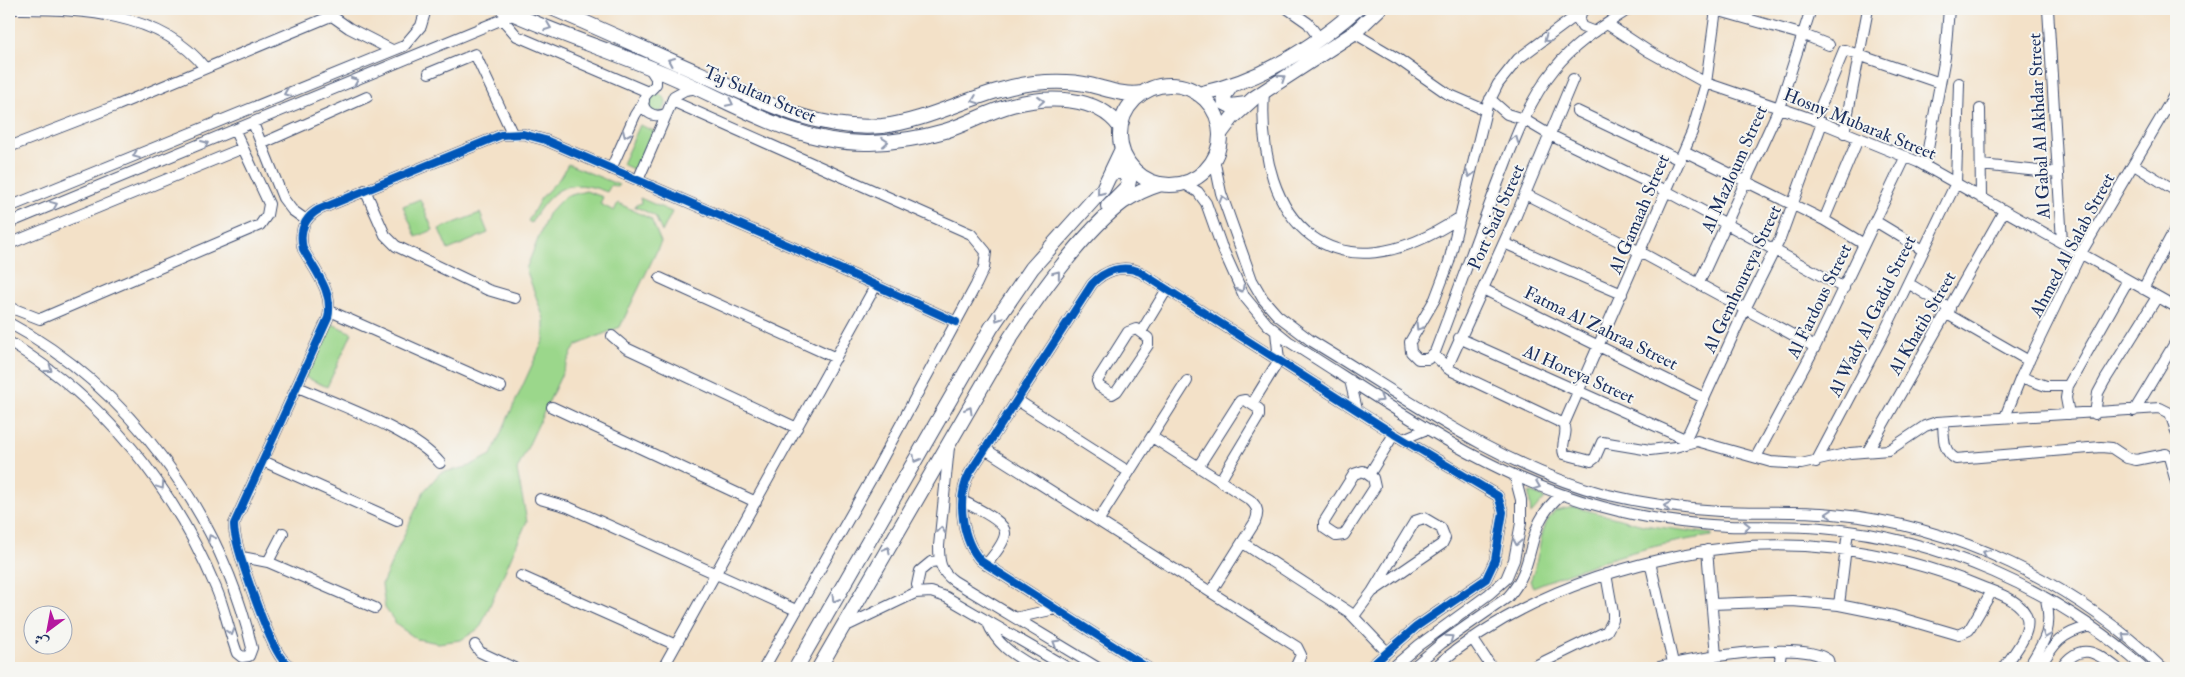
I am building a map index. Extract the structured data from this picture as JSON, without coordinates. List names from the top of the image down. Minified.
{"streets":{"main road":["Taj Sultan Street"],"street":["Hosny Mubarak Street","Al Gabal Al Akhdar Street","Al Mazloum Street","Al Gamaah Street","Port Said Street","Ahmed Al Salab Street","Al Gemhoureya Street","Al Fardous Street","Al Wady Al Gadid Street","Al Khatib Street","Fatma Al Zahraa Street","Al Horeya Street"]},"crossings":[["Hosny Mubarak Street","Al Gabal Al Akhdar Street"],["Hosny Mubarak Street","Al Mazloum Street"],["Hosny Mubarak Street","Al Gamaah Street"],["Hosny Mubarak Street","Ahmed Al Salab Street"],["Hosny Mubarak Street","Al Gemhoureya Street"],["Hosny Mubarak Street","Al Fardous Street"],["Hosny Mubarak Street","Al Wady Al Gadid Street"],["Hosny Mubarak Street","Al Khatib Street"],["Al Gamaah Street","Al Gemhoureya Street"],["Al Gamaah Street","Fatma Al Zahraa Street"],["Al Gamaah Street","Al Horeya Street"],["Port Said Street","Fatma Al Zahraa Street"],["Port Said Street","Al Horeya Street"],["Al Gemhoureya Street","Fatma Al Zahraa Street"],["Al Gemhoureya Street","Al Horeya Street"]],"north":"bottom left"}
